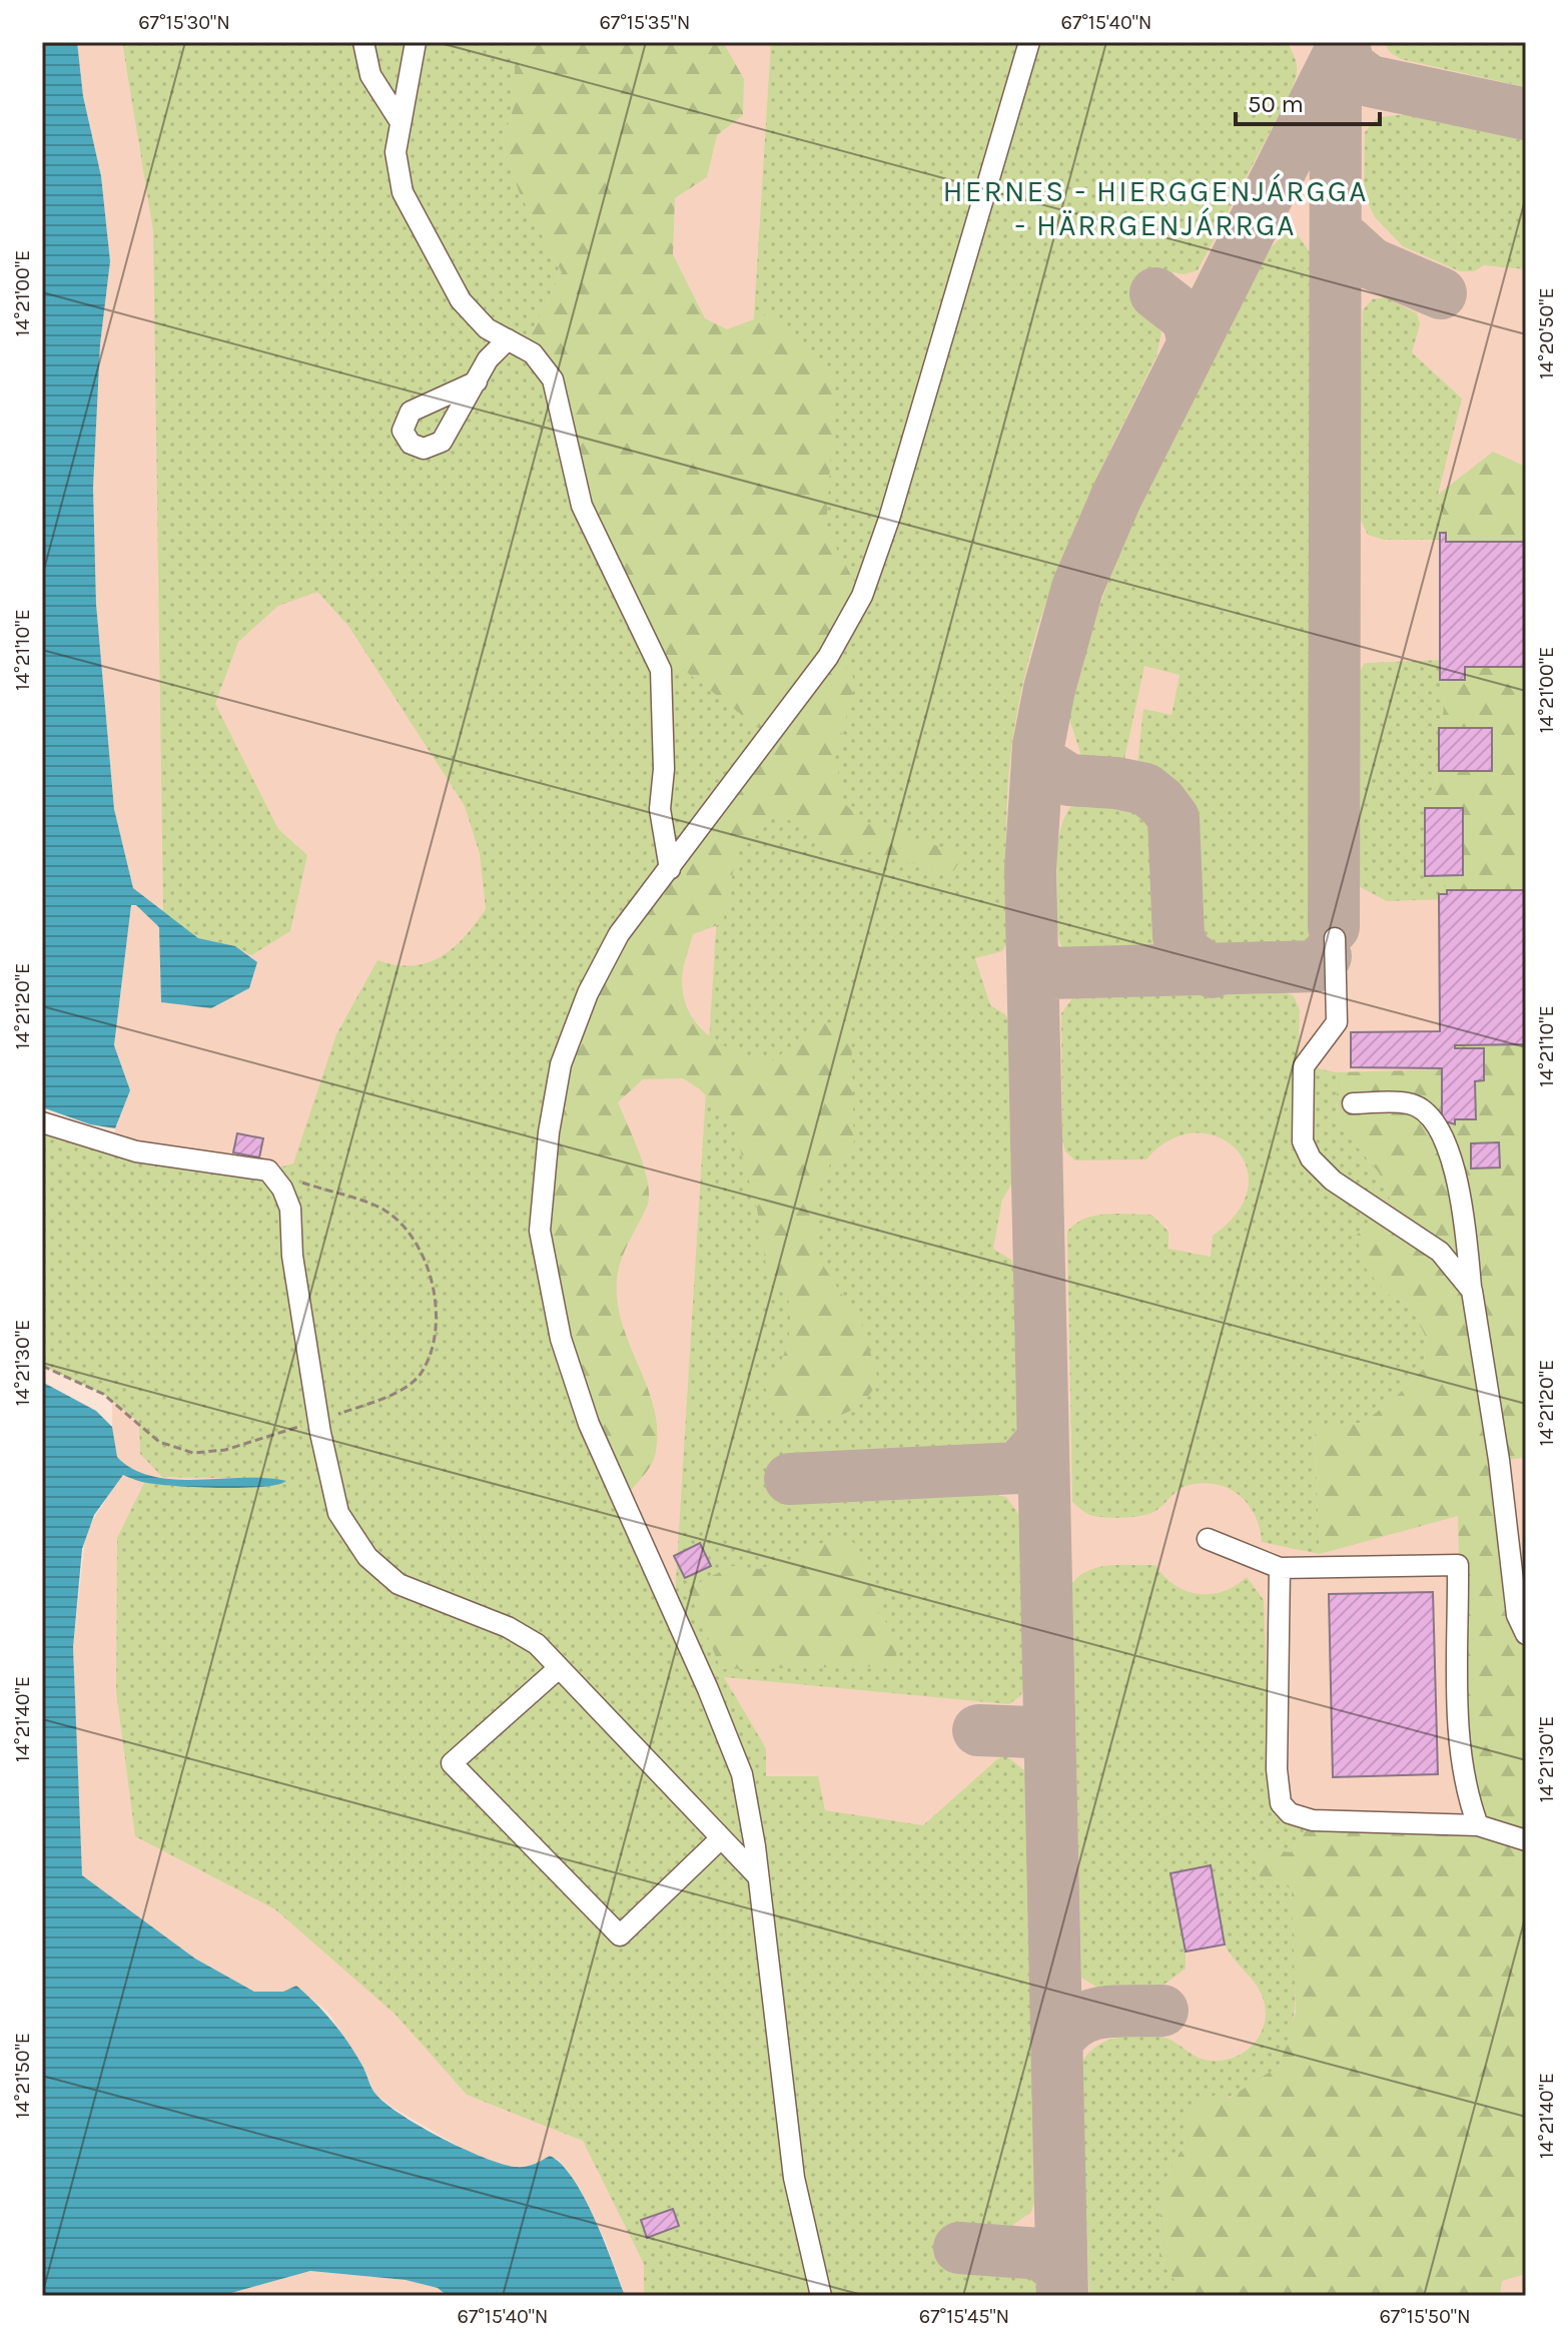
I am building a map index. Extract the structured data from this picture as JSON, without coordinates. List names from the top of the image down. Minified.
{"districts":["HERNES - HIERGGENJÁRGGA - HÄRRGENJÁRRGA"],"scale_bar":"50 m","coordinates":["67°15'30\"N","67°15'35\"N","67°15'40\"N","14°21'00\"E","14°20'50\"E","14°21'10\"E","14°21'20\"E","14°21'30\"E","14°21'40\"E","14°21'50\"E","67°15'45\"N","67°15'50\"N"]}
